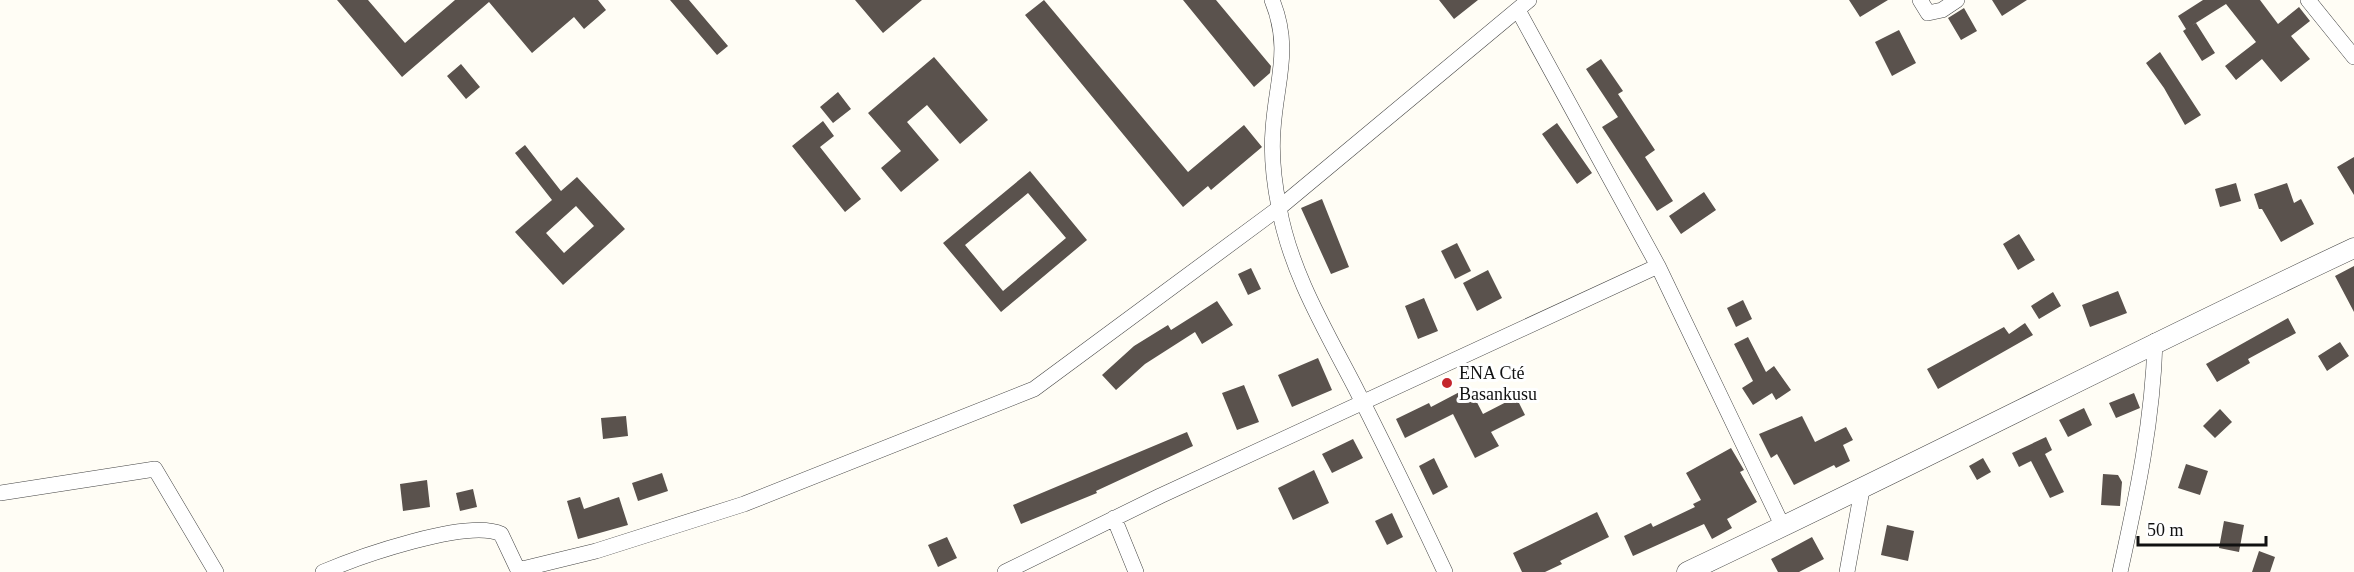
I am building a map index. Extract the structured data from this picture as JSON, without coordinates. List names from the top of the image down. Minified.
{"places":["ENA Cté Basankusu"],"scale_bar":"50 m"}
